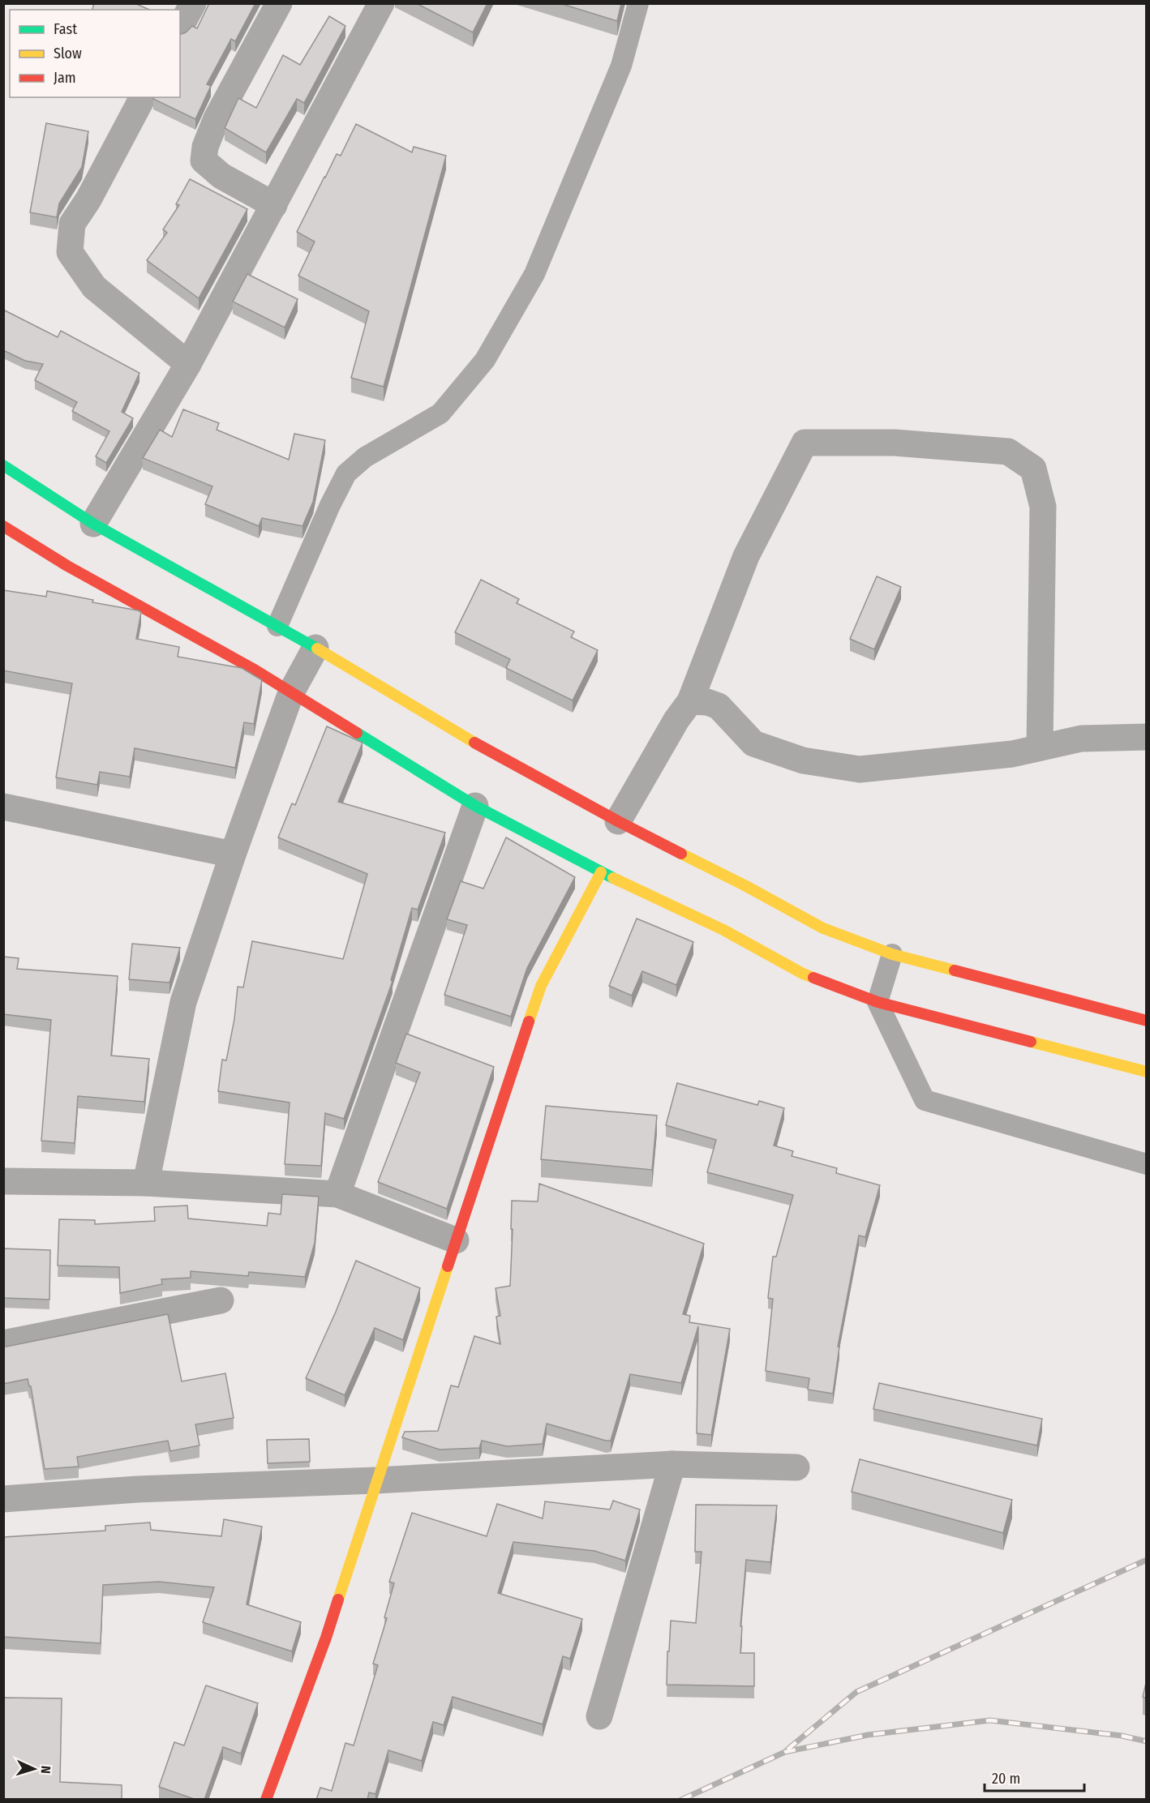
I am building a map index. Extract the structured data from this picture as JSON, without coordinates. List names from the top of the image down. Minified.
{"legend":["Fast","Slow","Jam"],"scale_bar":"20 m","north":"right"}
